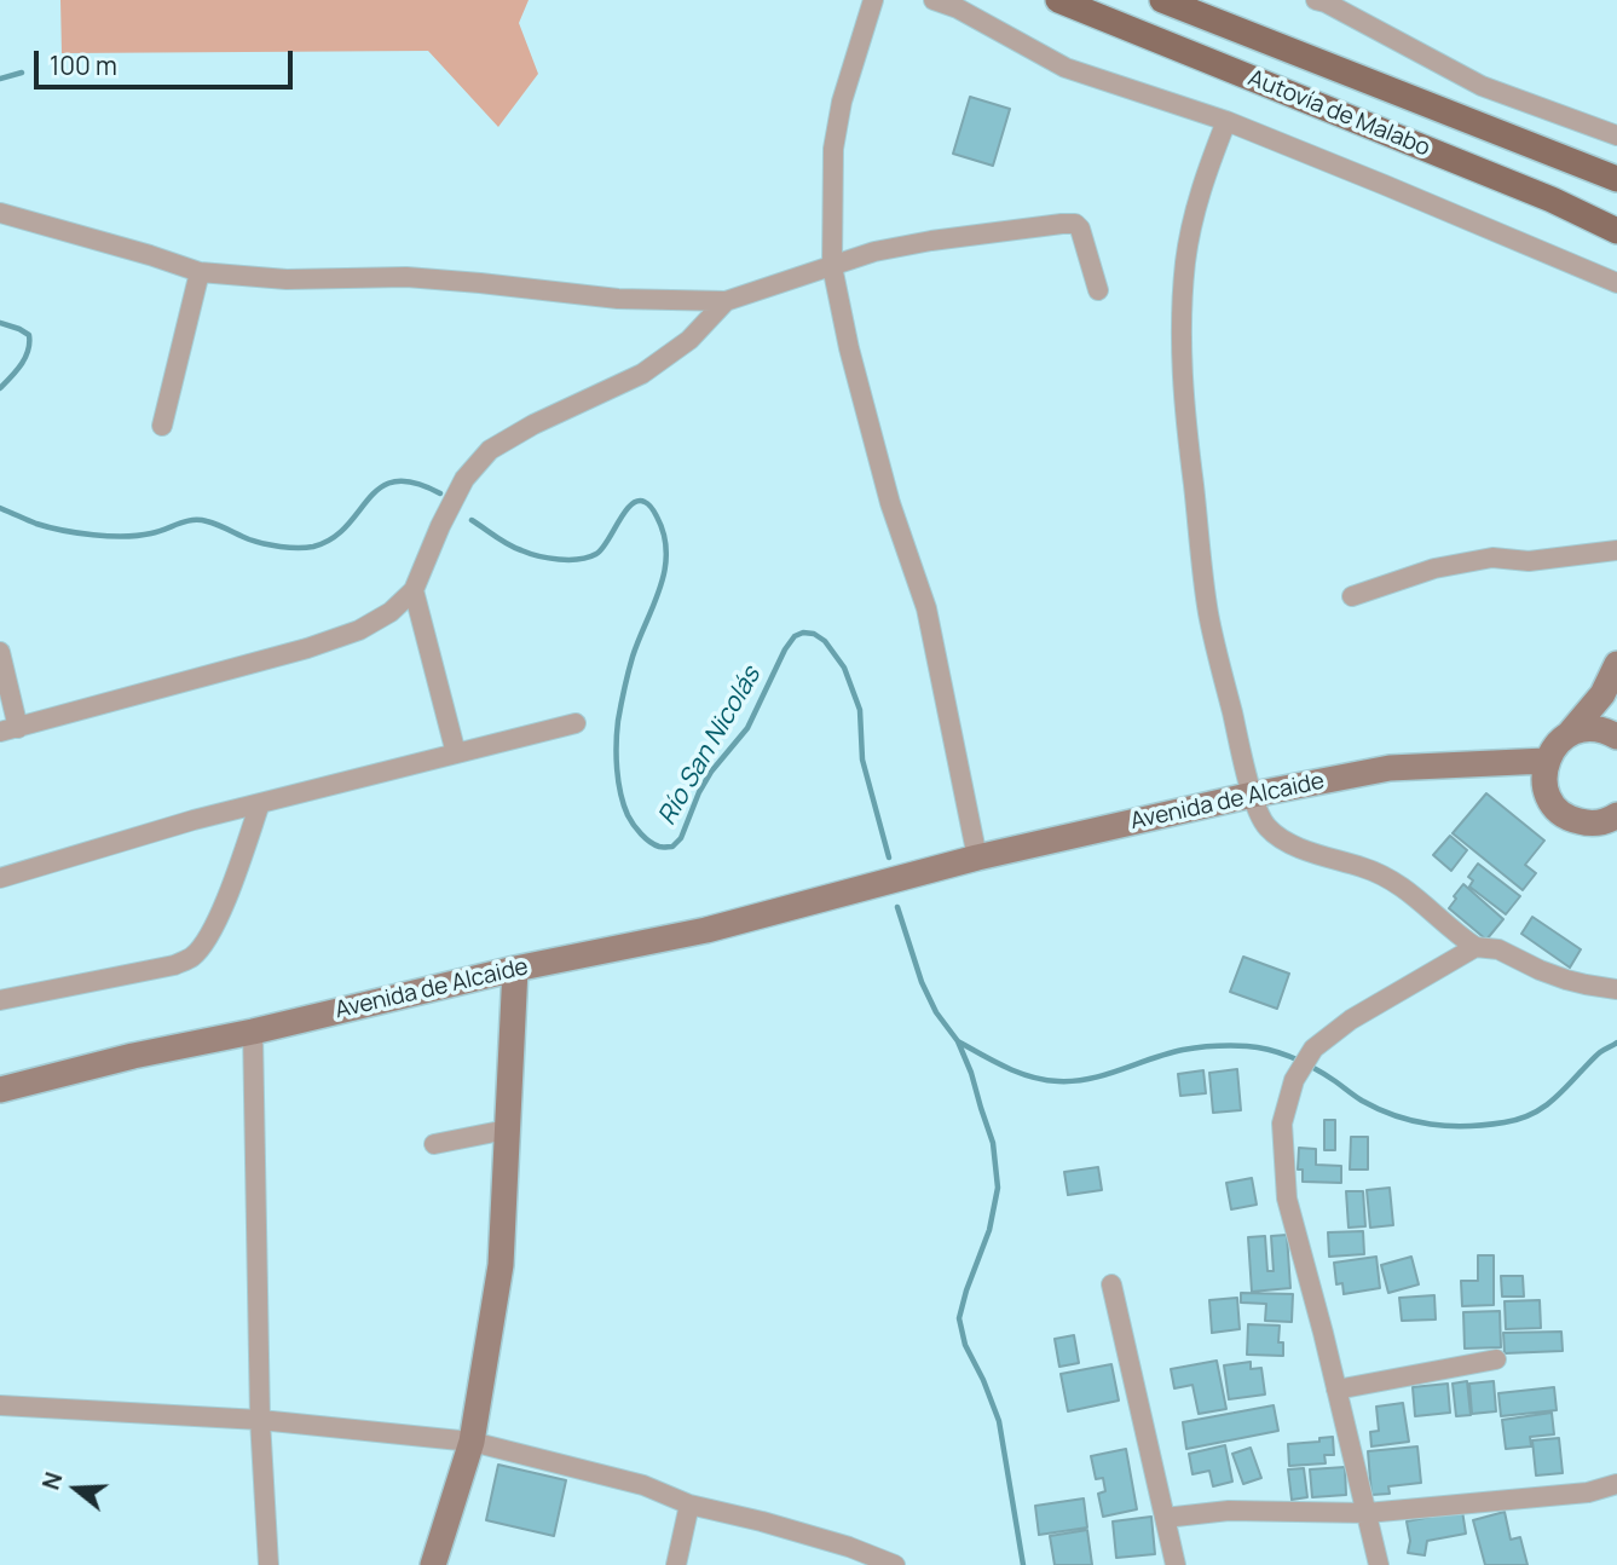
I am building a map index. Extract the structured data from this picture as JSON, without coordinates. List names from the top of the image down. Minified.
{"streets":{"main road":["Autovía de Malabo","Avenida de Alcaide"]},"water":["Río San Nicolás"],"scale_bar":"100 m","north":"left"}
